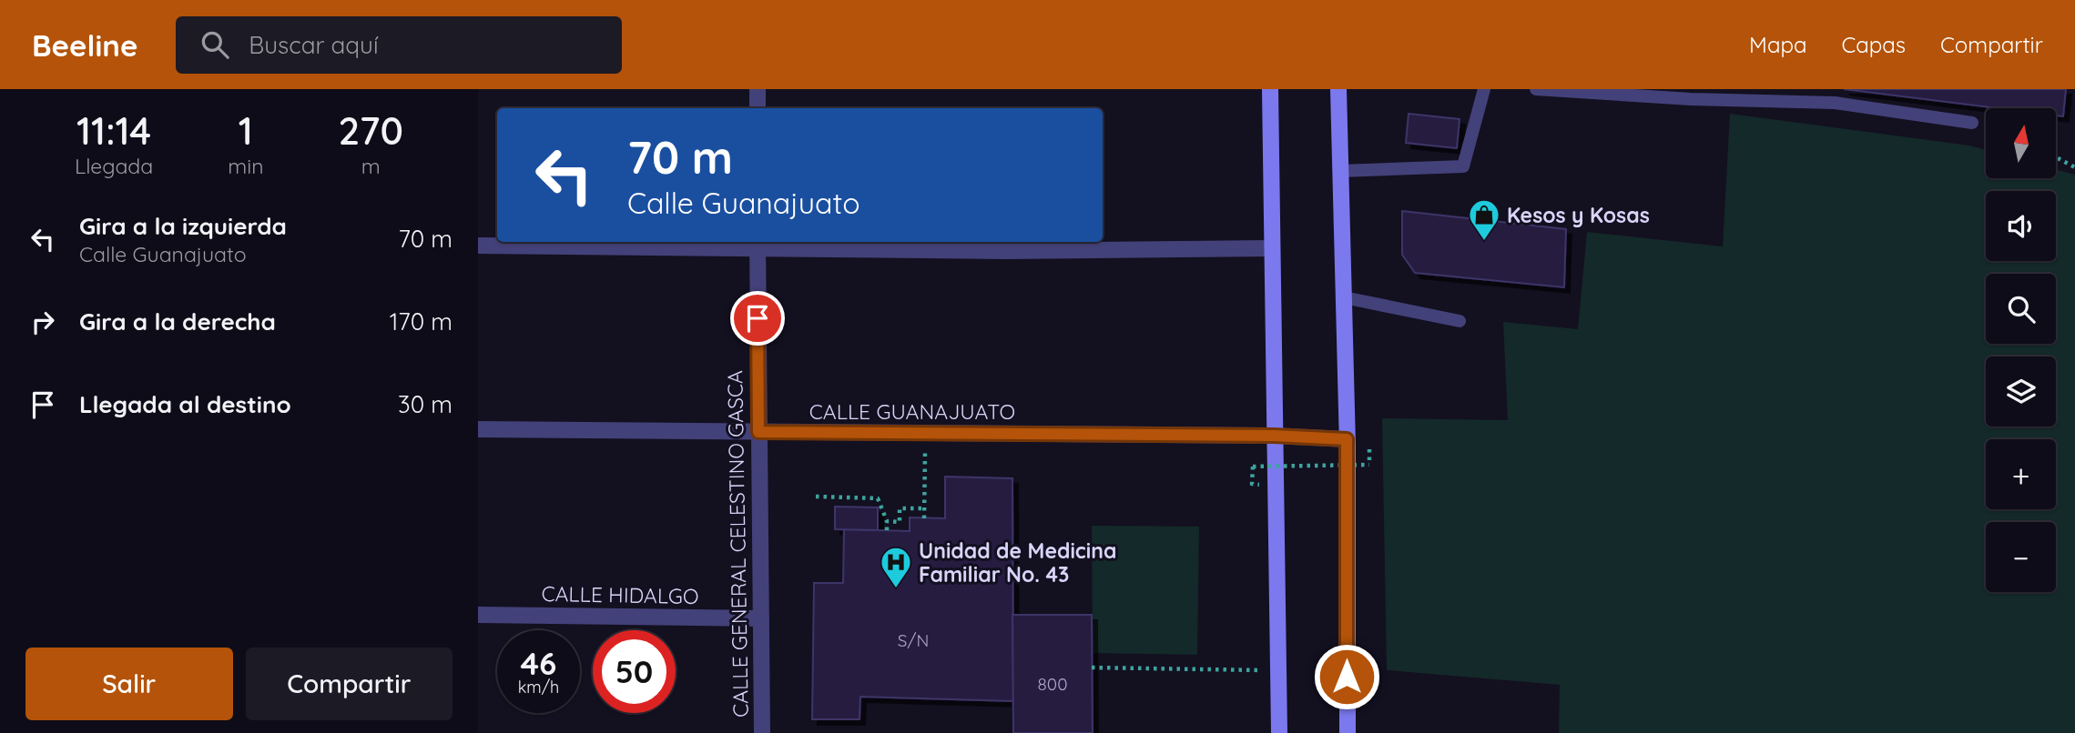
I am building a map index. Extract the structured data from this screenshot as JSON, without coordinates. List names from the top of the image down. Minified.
{"streets":{"street":["CALLE GUANAJUATO","CALLE GENERAL CELESTINO GASCA","CALLE HIDALGO"]},"crossings":[["CALLE GUANAJUATO","CALLE GENERAL CELESTINO GASCA"],["CALLE GENERAL CELESTINO GASCA","CALLE HIDALGO"]],"places":{"shop":["Kesos y Kosas"],"hospital":["Unidad de Medicina Familiar No. 43"]},"house_numbers":["S/N","800"],"north":"top","page":{"header":"Beeline","search":"Buscar aquí","nav":["Mapa","Capas","Compartir"],"eta":["11:14","Llegada","1","min","270","m"],"map_buttons":["+","−"],"turn":["70 m","Calle Guanajuato"],"list":[{"name":"Gira a la izquierda","note":"Calle Guanajuato","value":"70 m"},{"name":"Gira a la derecha","value":"170 m"},{"name":"Llegada al destino","value":"30 m"}],"speed":"46 km/h","limit":"50","buttons":["Salir","Compartir"]}}
